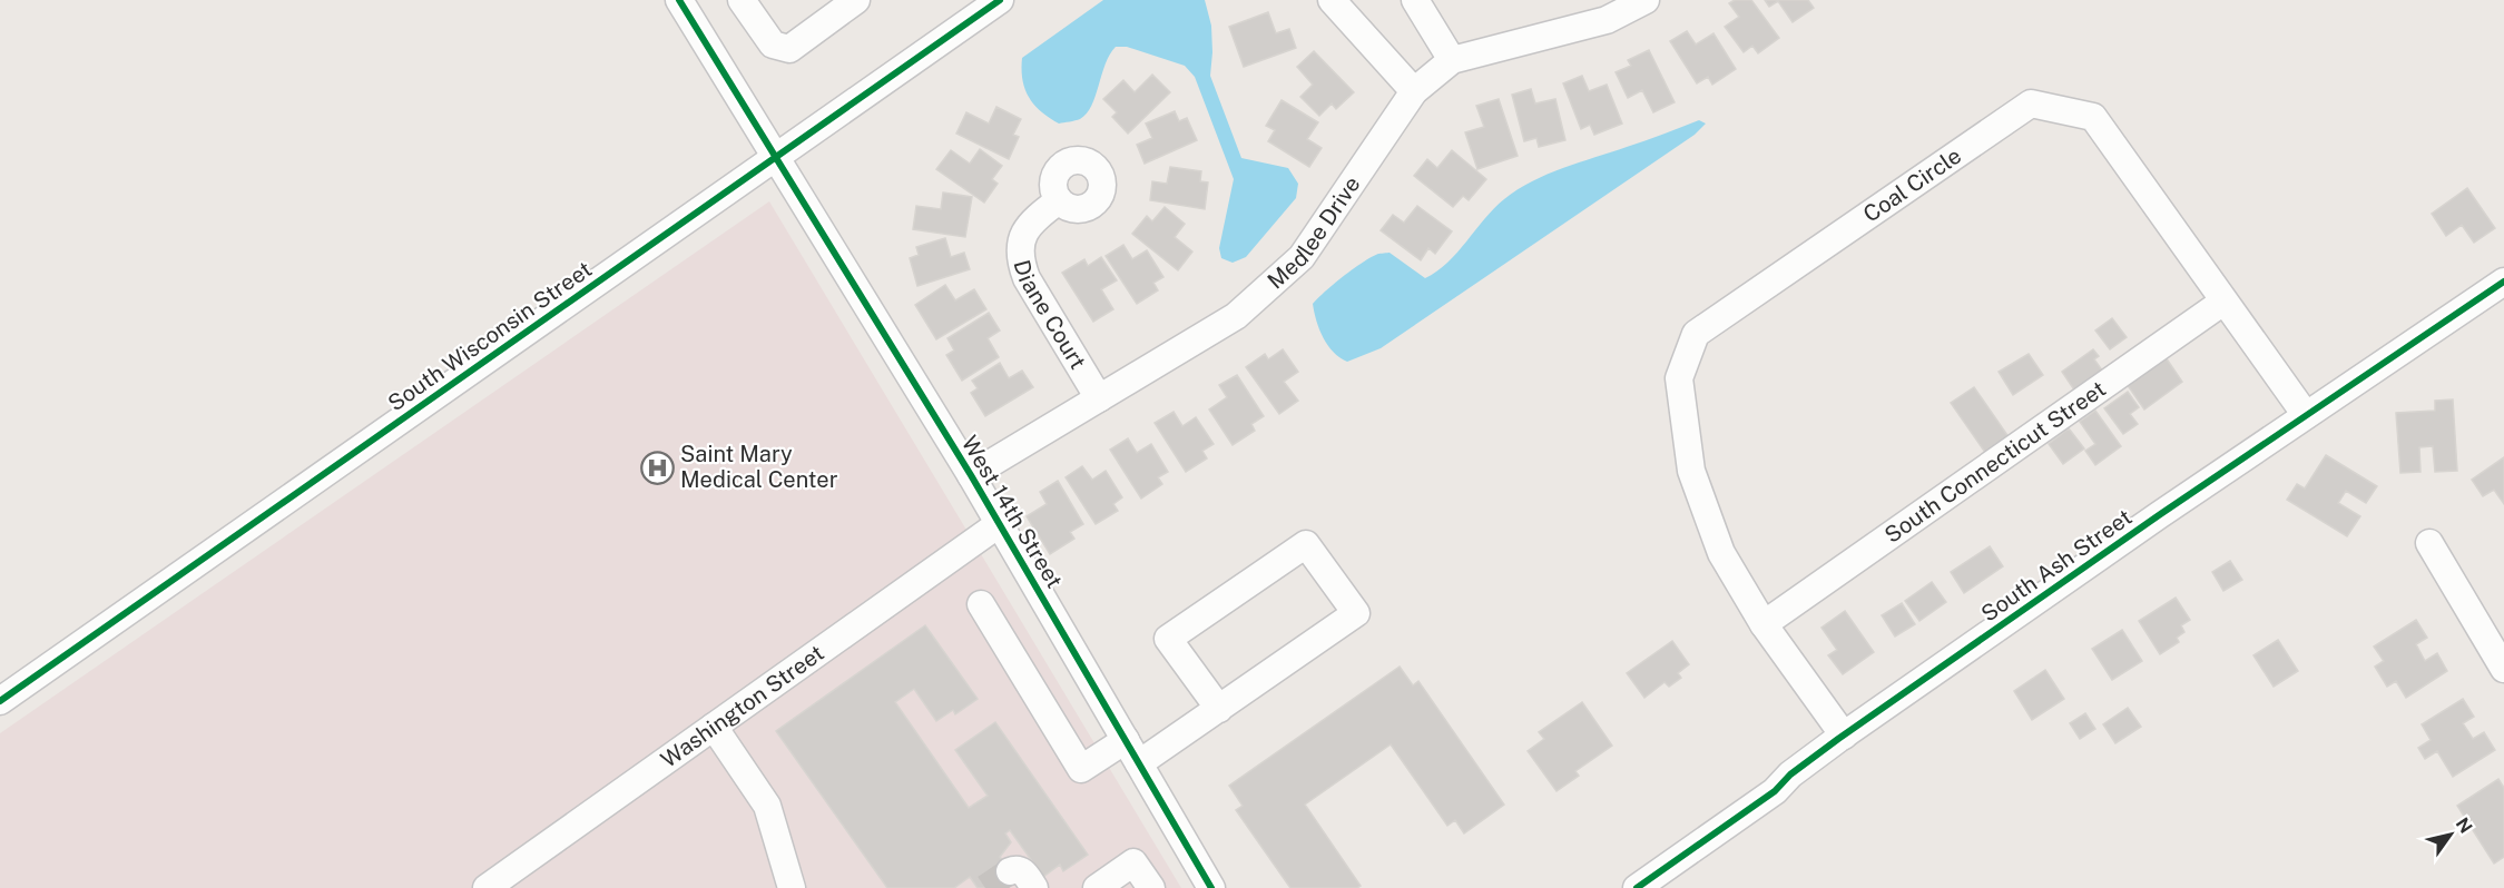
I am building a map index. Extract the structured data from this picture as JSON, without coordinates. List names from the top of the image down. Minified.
{"streets":{"street":["Coal Circle","Medlee Drive","Diane Court","South Wisconsin Street","South Connecticut Street","West 14th Street","South Ash Street","Washington Street"]},"crossings":[["Coal Circle","South Connecticut Street"],["Coal Circle","South Ash Street"],["Medlee Drive","Diane Court"],["Medlee Drive","West 14th Street"],["South Wisconsin Street","West 14th Street"],["West 14th Street","Washington Street"]],"places":{"hospital":["Saint Mary Medical Center"]},"north":"top right"}
